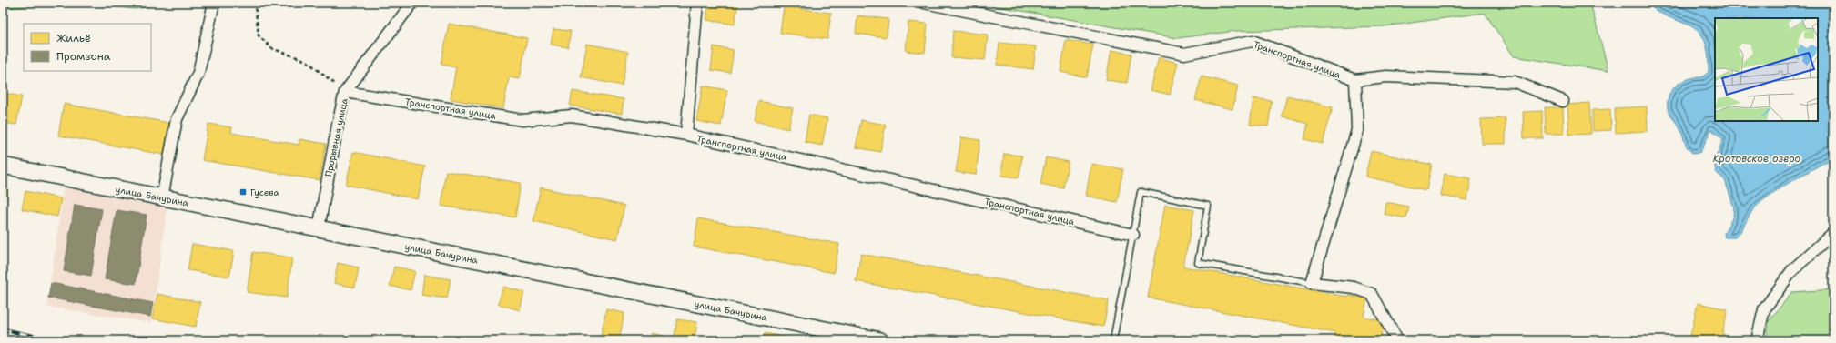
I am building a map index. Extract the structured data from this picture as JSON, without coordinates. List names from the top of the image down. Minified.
{"streets":{"street":["Транспортная улица","Прорывная улица","улица Бачурина"]},"crossings":[["Транспортная улица","Прорывная улица"],["Прорывная улица","улица Бачурина"]],"water":["Кротовское озеро"],"places":{"transit":["Гусева"]},"legend":["Жильё","Промзона"]}
